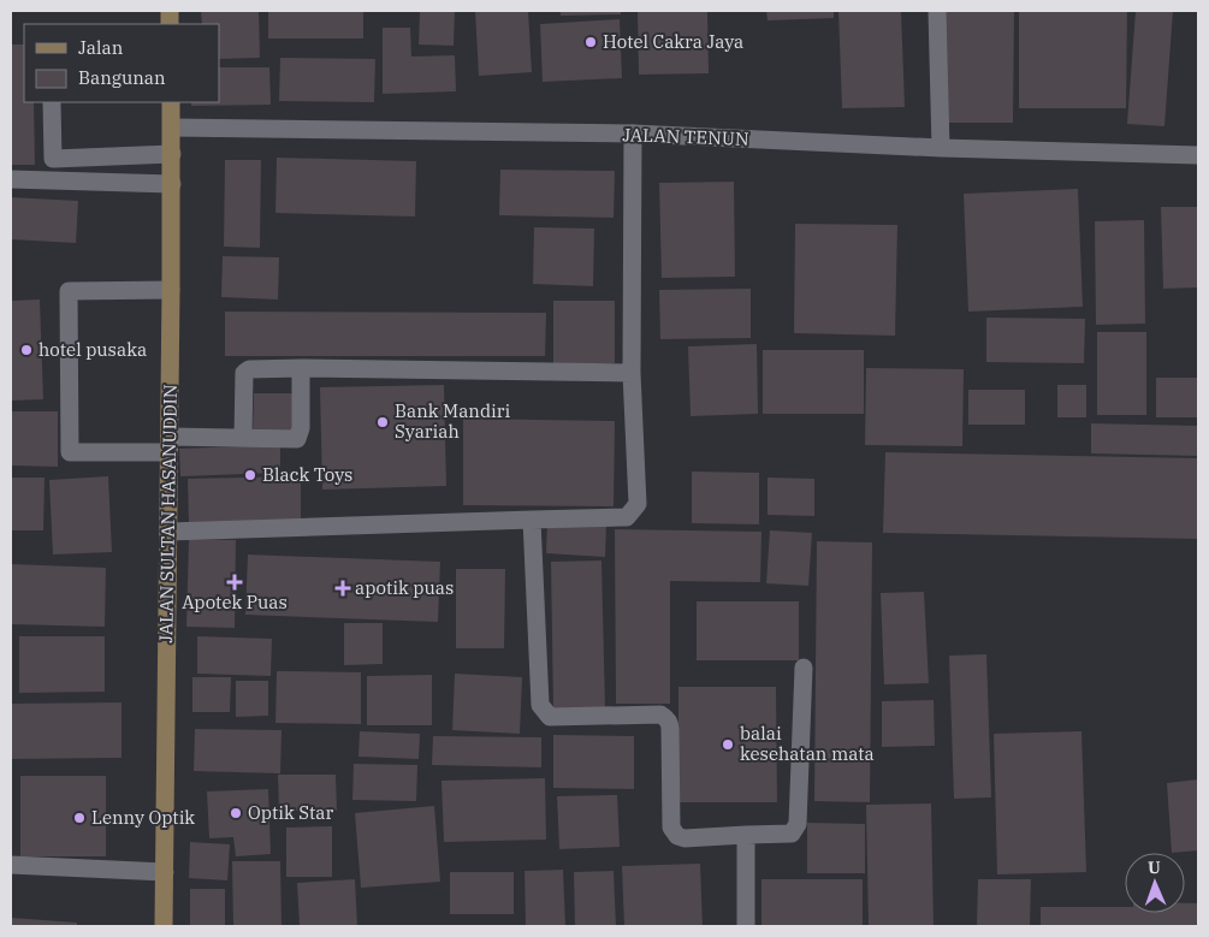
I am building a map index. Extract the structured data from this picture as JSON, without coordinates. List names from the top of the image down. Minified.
{"streets":{"main road":["JALAN SULTAN HASANUDDIN"],"street":["JALAN TENUN"]},"crossings":[["JALAN TENUN","JALAN SULTAN HASANUDDIN"]],"places":{"other":["Hotel Cakra Jaya","hotel pusaka","Bank Mandiri Syariah","Black Toys","balai kesehatan mata","Optik Star","Lenny Optik"],"health":["Apotek Puas","apotik puas"]},"legend":["Jalan","Bangunan"],"north":"top"}
